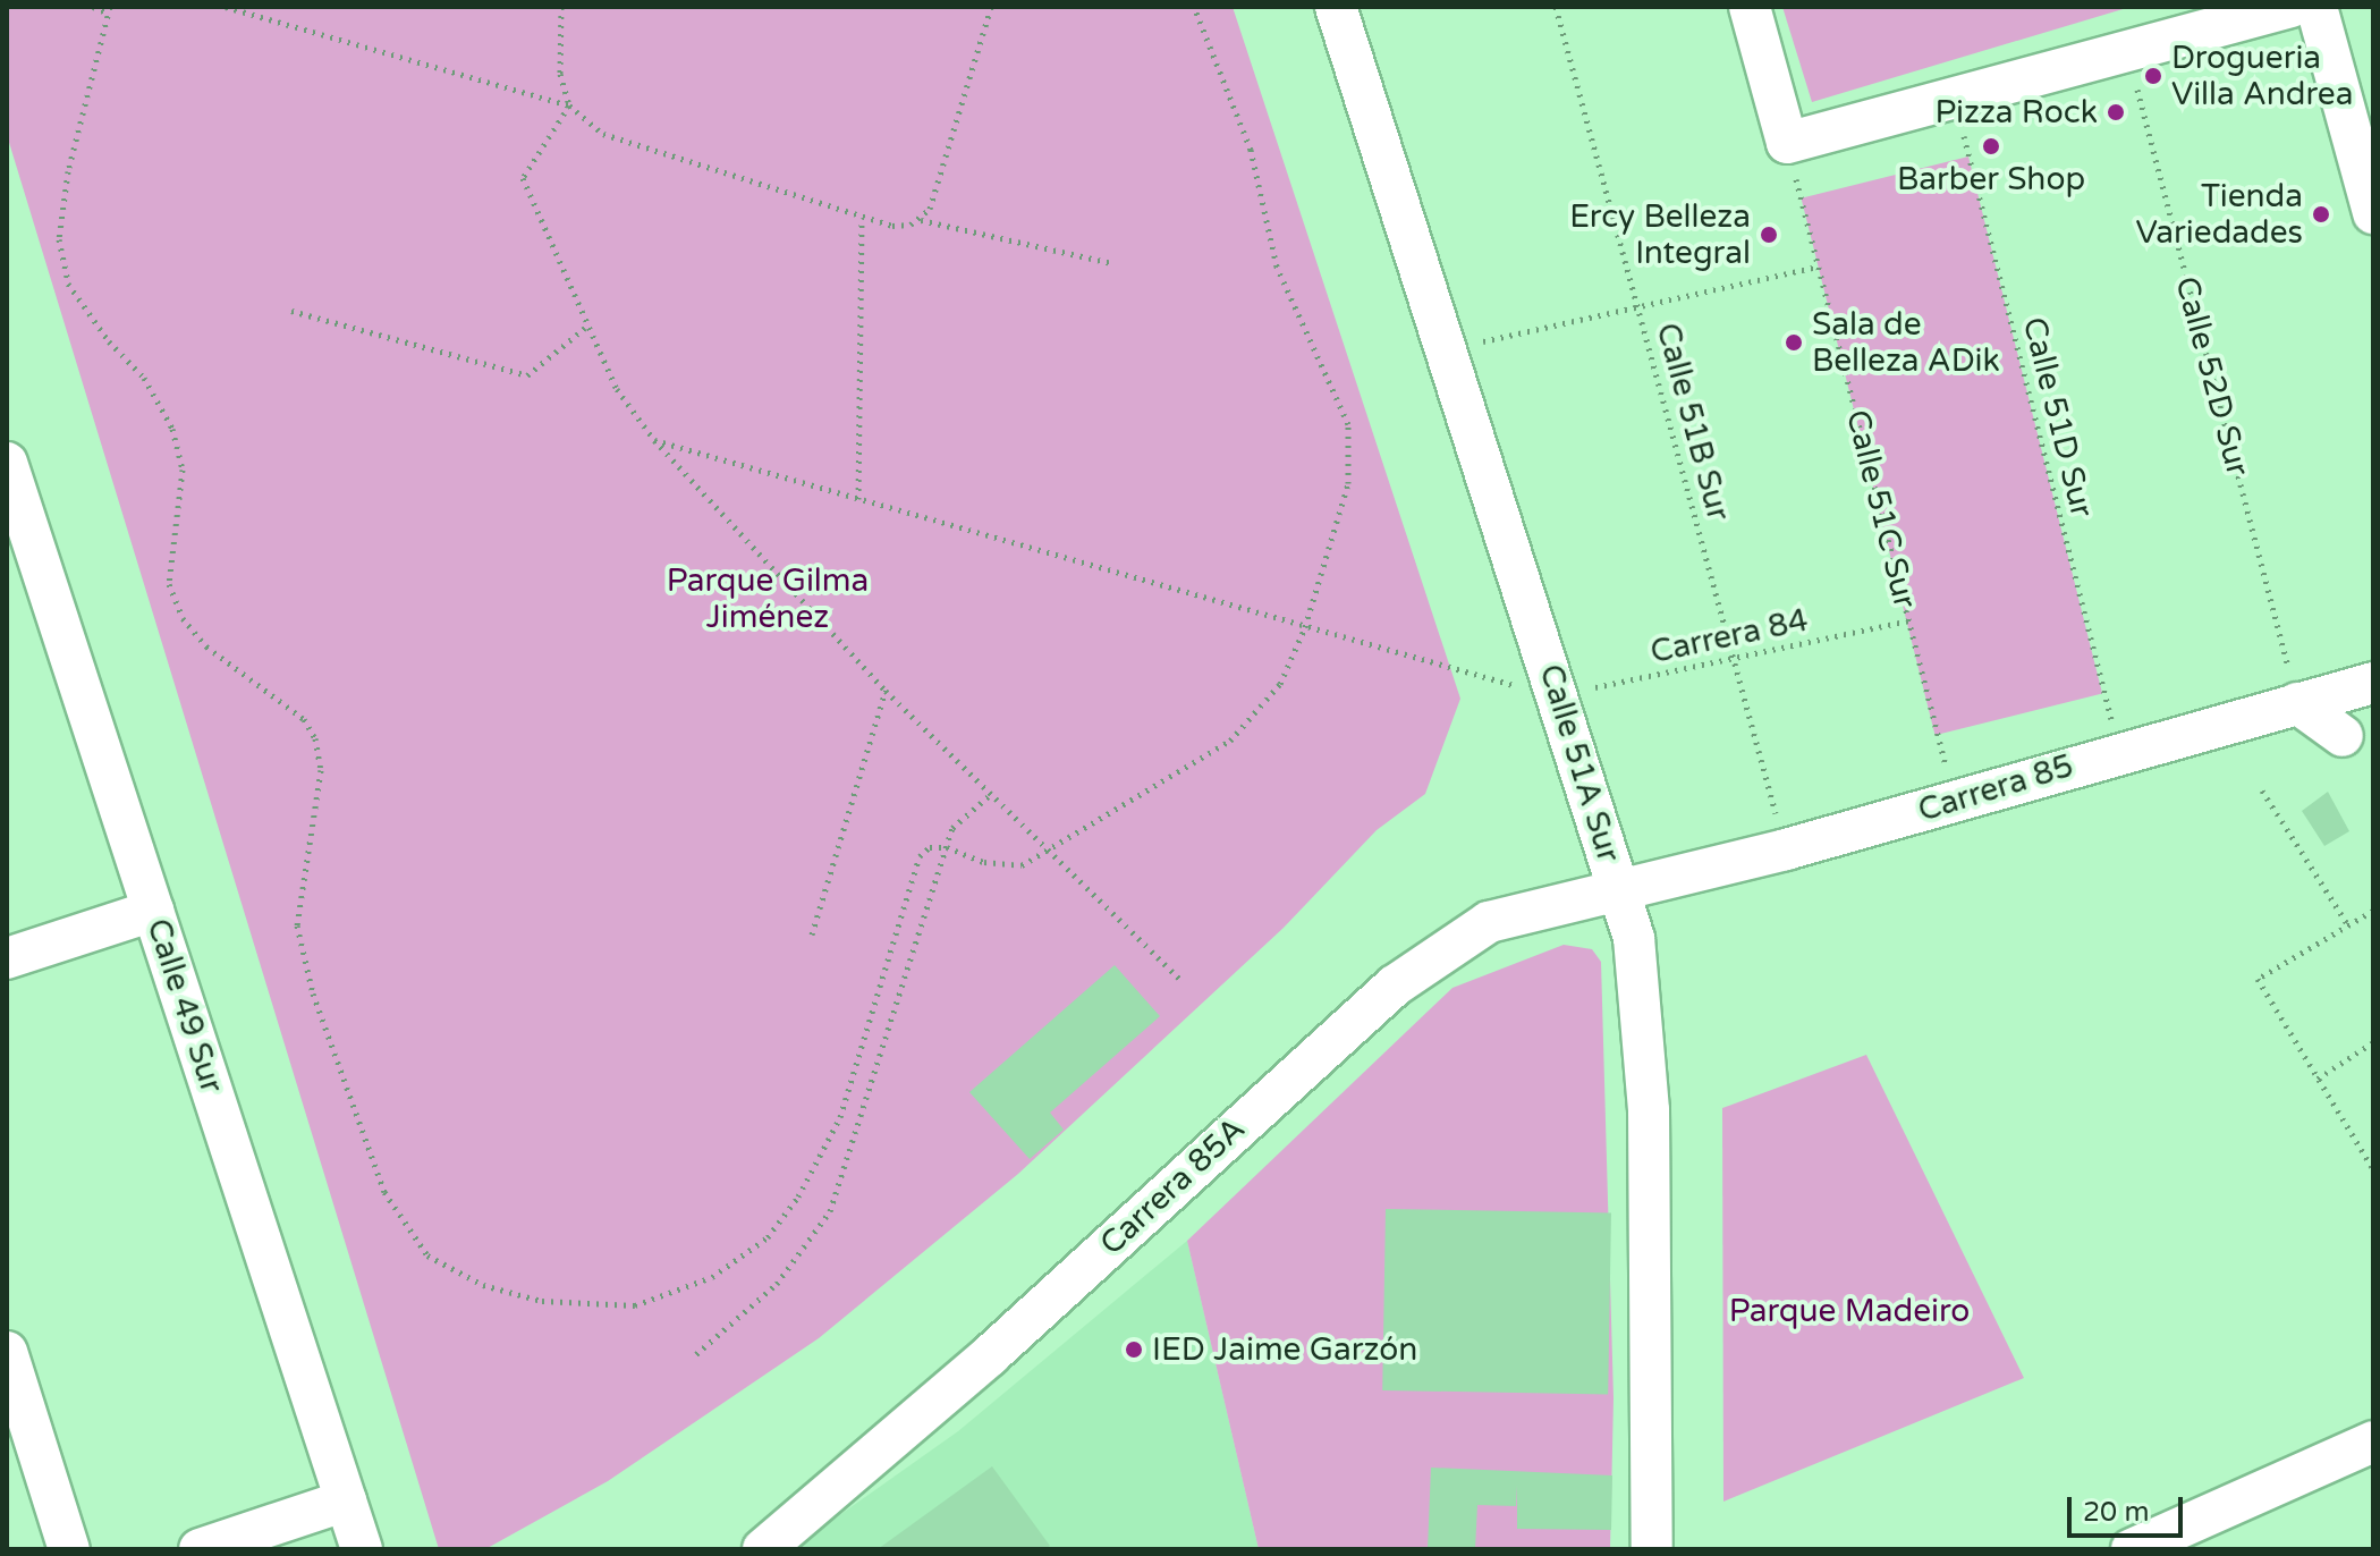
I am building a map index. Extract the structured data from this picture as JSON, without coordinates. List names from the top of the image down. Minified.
{"streets":{"street":["Calle 51A Sur","Carrera 85","Calle 49 Sur","Carrera 85A"],"path":["Calle 52D Sur","Calle 51D Sur","Calle 51B Sur","Calle 51C Sur","Carrera 84"]},"crossings":[["Calle 52D Sur","Carrera 85"],["Calle 51D Sur","Carrera 85"],["Calle 51B Sur","Carrera 84"],["Calle 51B Sur","Carrera 85"],["Calle 51C Sur","Carrera 84"],["Calle 51C Sur","Carrera 85"],["Carrera 84","Calle 51A Sur"],["Calle 51A Sur","Carrera 85"],["Calle 51A Sur","Carrera 85A"],["Carrera 85","Carrera 85A"]],"parks":["Parque Gilma Jiménez","Parque Madeiro"],"places":["Drogueria Villa Andrea","Pizza Rock","Barber Shop","Tienda Variedades","Ercy Belleza Integral","Sala de Belleza ADik","IED Jaime Garzón"],"scale_bar":"20 m"}
